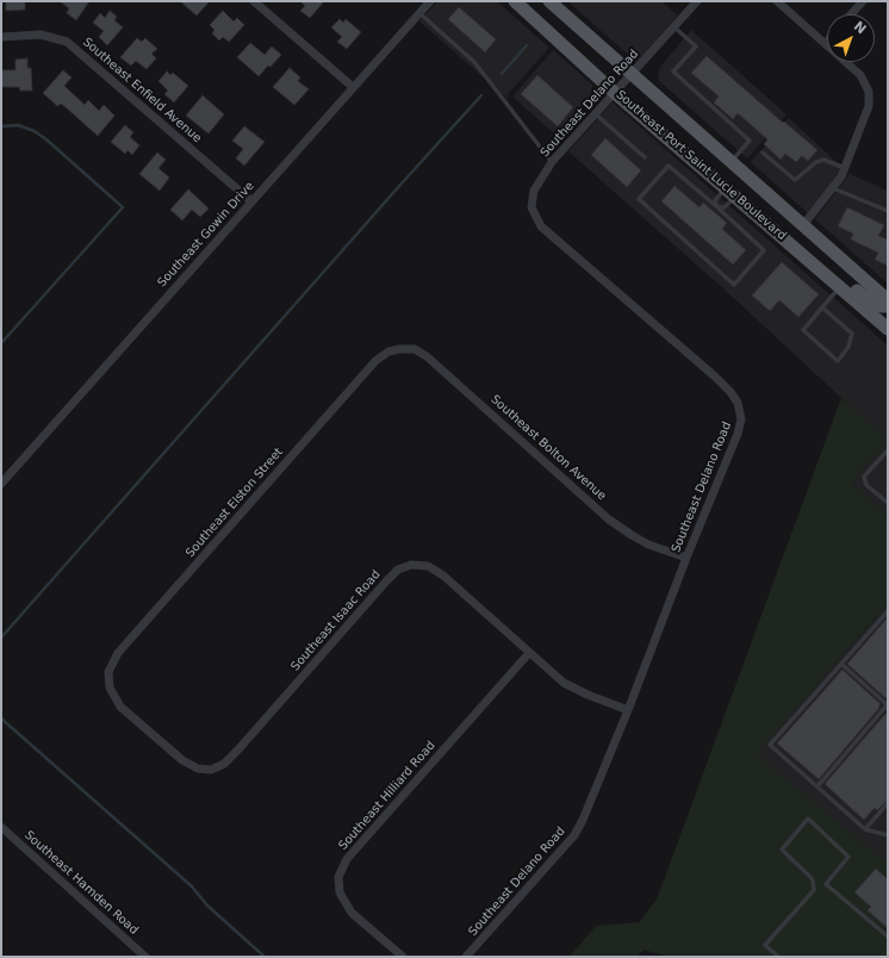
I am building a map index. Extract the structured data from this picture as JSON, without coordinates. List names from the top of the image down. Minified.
{"streets":{"main road":["Southeast Port Saint Lucie Boulevard"],"street":["Southeast Enfield Avenue","Southeast Delano Road","Southeast Gowin Drive","Southeast Bolton Avenue","Southeast Elston Street","Southeast Isaac Road","Southeast Hilliard Road","Southeast Hamden Road"]},"crossings":[["Southeast Enfield Avenue","Southeast Gowin Drive"],["Southeast Delano Road","Southeast Port Saint Lucie Boulevard"],["Southeast Delano Road","Southeast Bolton Avenue"],["Southeast Delano Road","Southeast Isaac Road"],["Southeast Bolton Avenue","Southeast Elston Street"],["Southeast Elston Street","Southeast Isaac Road"],["Southeast Isaac Road","Southeast Hilliard Road"]],"north":"top right"}
